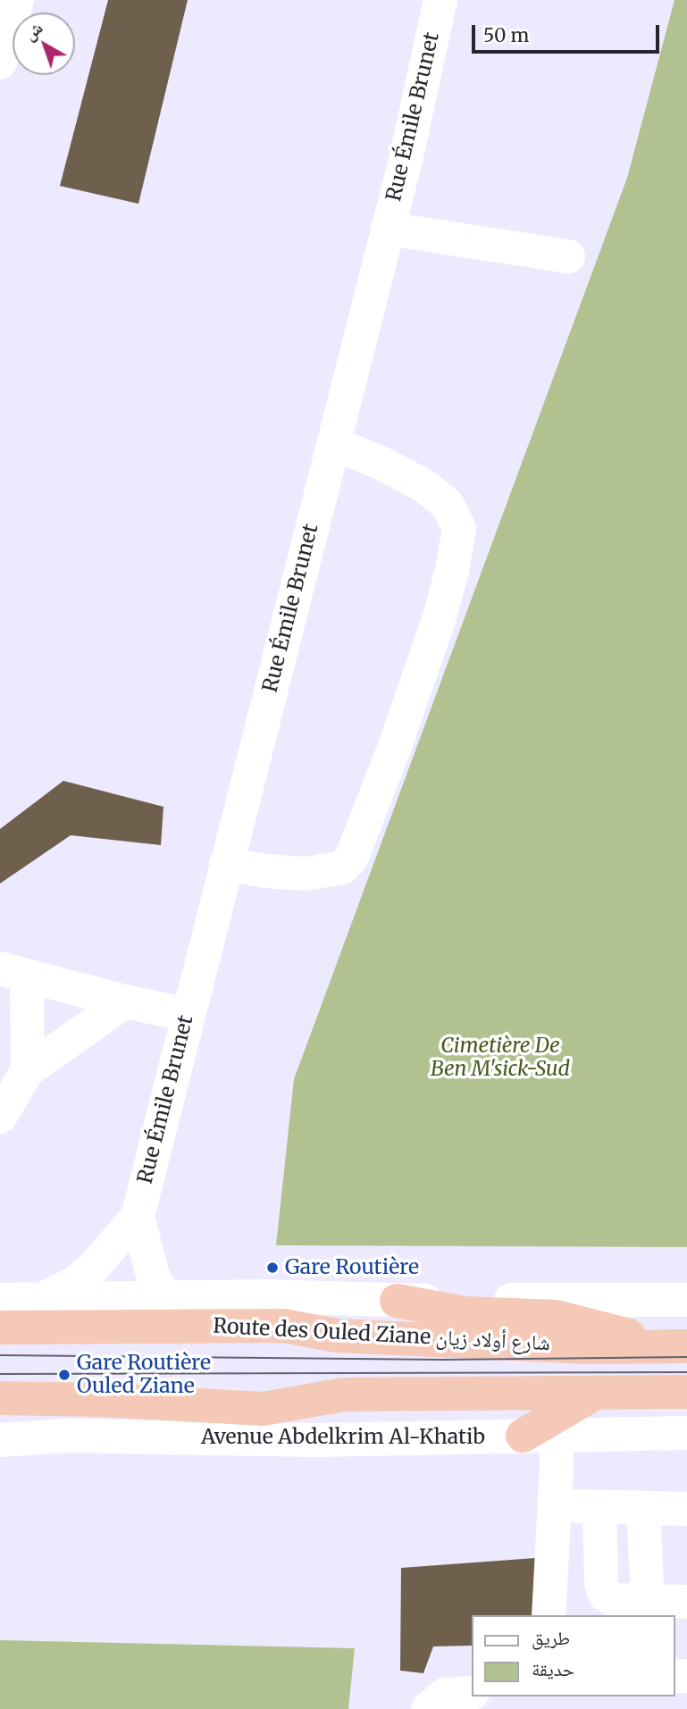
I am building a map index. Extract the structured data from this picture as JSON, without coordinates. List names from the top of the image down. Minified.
{"streets":{"highway":["Route des Ouled Ziane شارع أولاد زيان"],"street":["Rue Émile Brunet","Avenue Abdelkrim Al-Khatib"]},"parks":["Cimetière De Ben M'sick-Sud"],"places":["Gare Routière","Gare Routière Ouled Ziane"],"legend":["طريق","حديقة"],"scale_bar":"50 m","north":"top left"}
